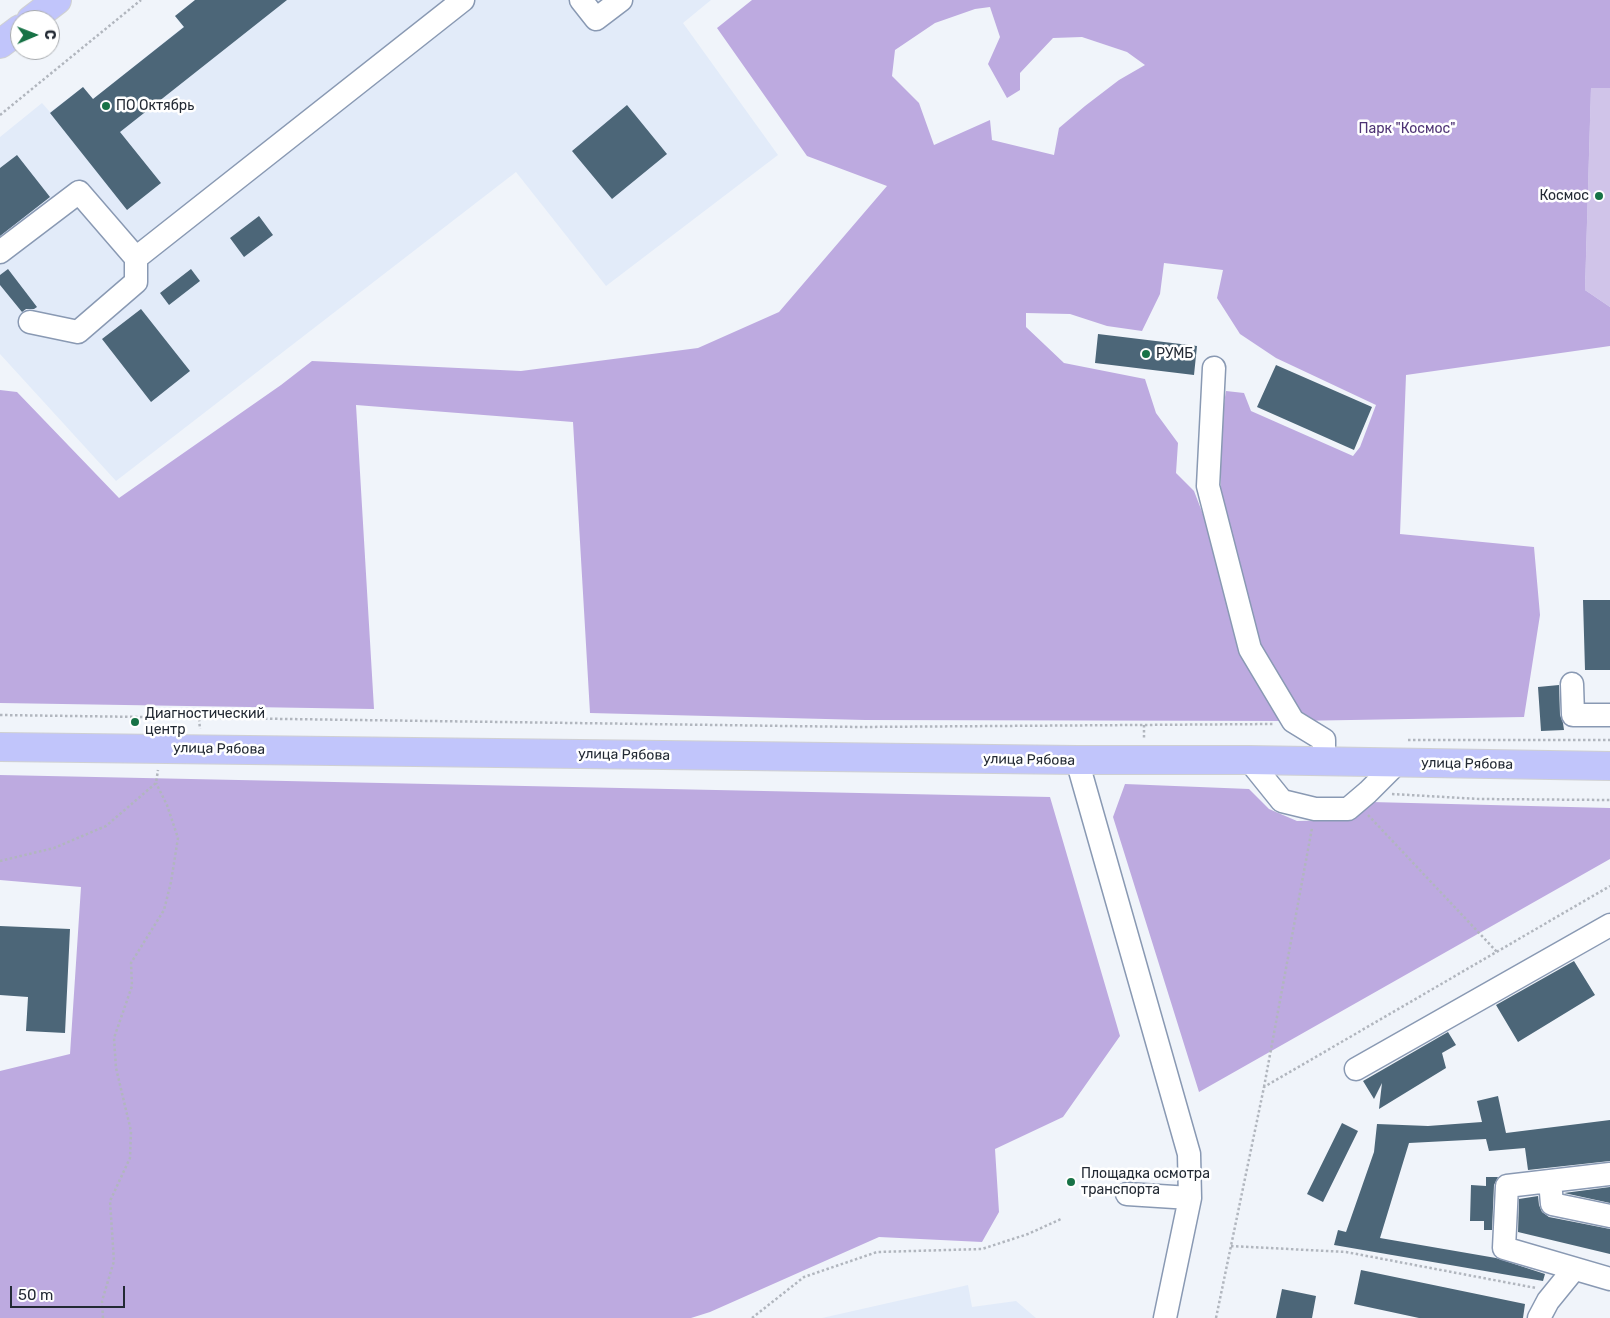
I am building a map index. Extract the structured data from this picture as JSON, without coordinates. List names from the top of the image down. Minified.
{"streets":{"main road":["улица Рябова"]},"parks":["Парк \"Космос\""],"places":["ПО Октябрь","Космос","РУМБ","Диагностический центр","Площадка осмотра транспорта"],"scale_bar":"50 m","north":"right"}
